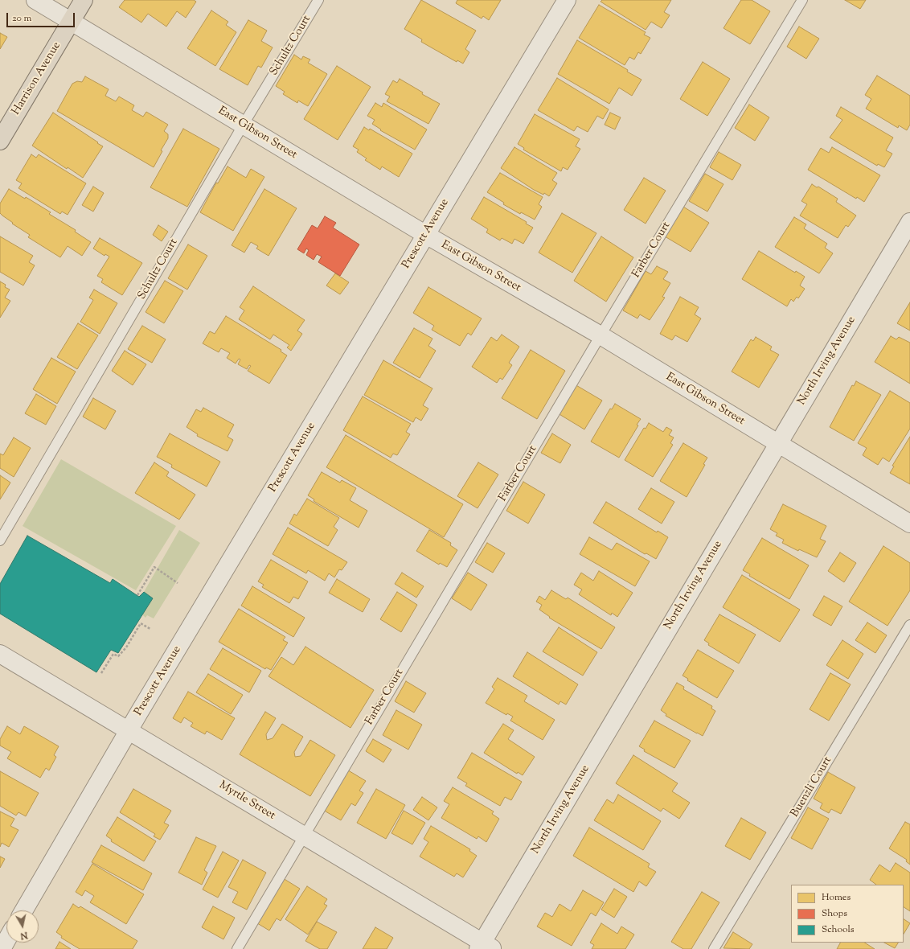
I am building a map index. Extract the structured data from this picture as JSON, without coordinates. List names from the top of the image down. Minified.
{"streets":{"main road":["Harrison Avenue"],"street":["East Gibson Street","Prescott Avenue","North Irving Avenue","Myrtle Street"],"lane":["Schultz Court","Farber Court","Buenzli Court"]},"crossings":[["Schultz Court","East Gibson Street"],["Harrison Avenue","East Gibson Street"],["East Gibson Street","Prescott Avenue"],["East Gibson Street","Farber Court"],["East Gibson Street","North Irving Avenue"],["Prescott Avenue","Myrtle Street"],["Farber Court","Myrtle Street"],["North Irving Avenue","Myrtle Street"]],"legend":["Homes","Shops","Schools"],"scale_bar":"20 m","north":"bottom"}
